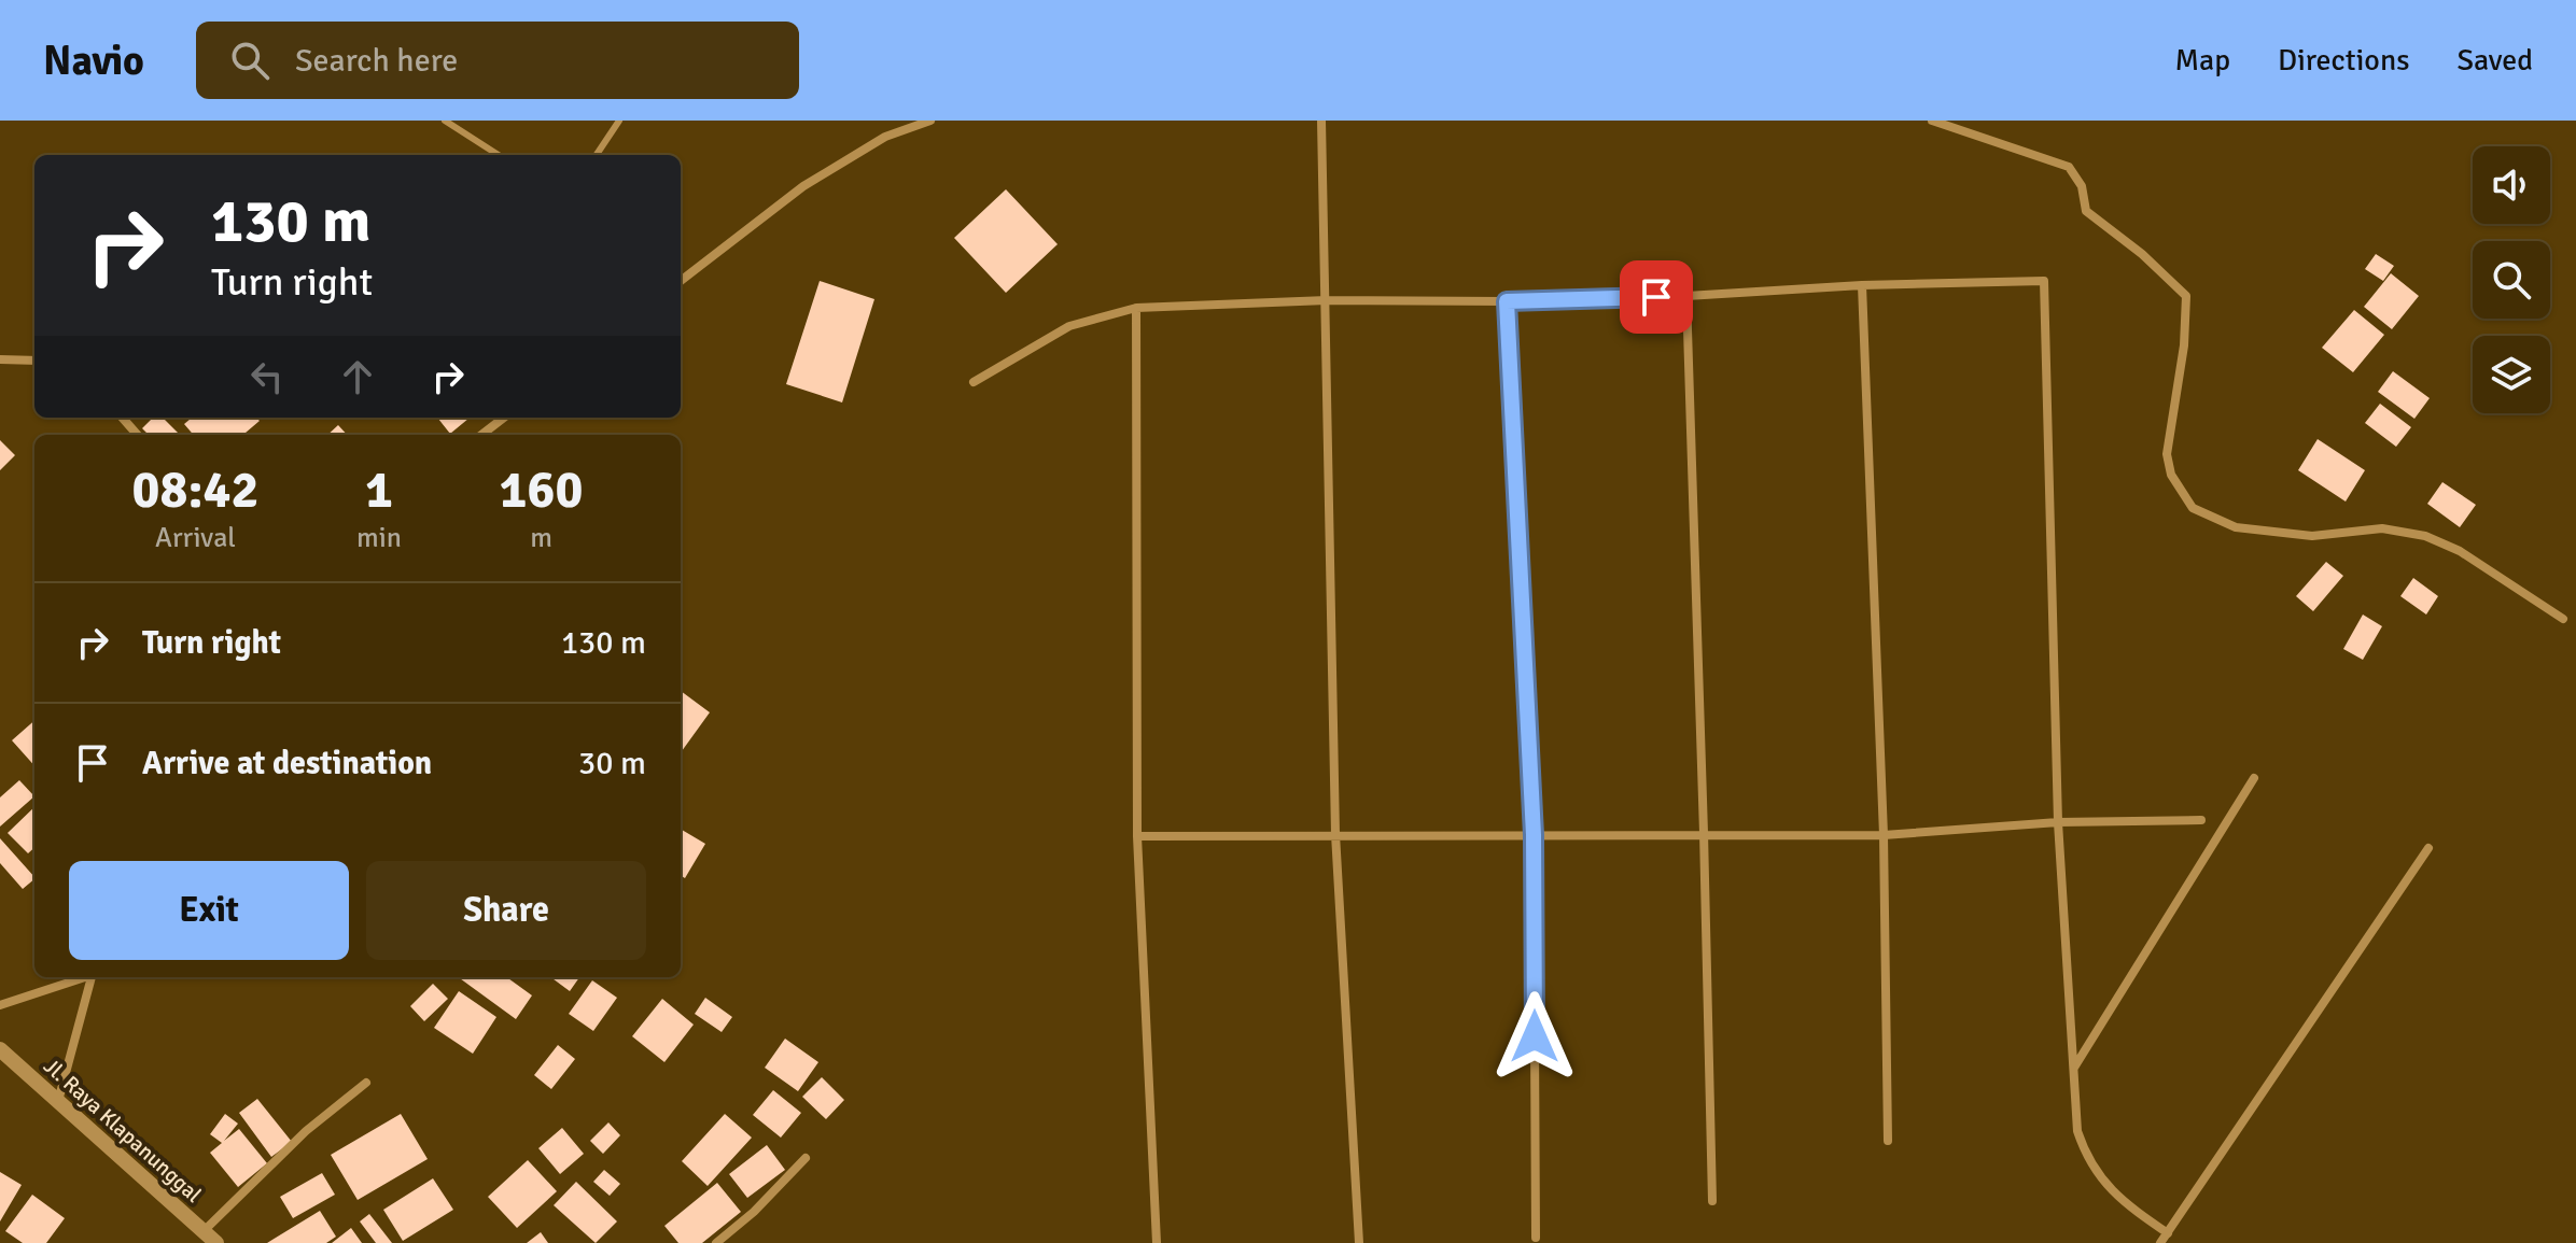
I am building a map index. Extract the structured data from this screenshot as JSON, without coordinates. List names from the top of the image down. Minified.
{"streets":{"street":["Jl. Raya Klapanunggal"]},"page":{"header":"Navio","search":"Search here","nav":["Map","Directions","Saved"],"turn":["130 m","Turn right"],"eta":["08:42","Arrival","1","min","160","m"],"list":[{"name":"Turn right","value":"130 m"},{"name":"Arrive at destination","value":"30 m"}],"buttons":["Exit","Share"]}}
